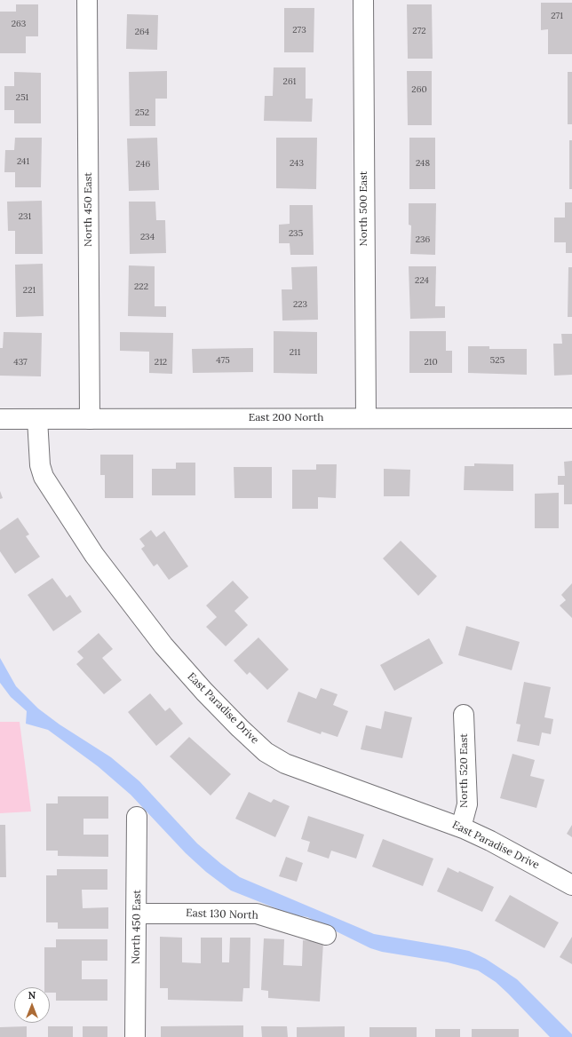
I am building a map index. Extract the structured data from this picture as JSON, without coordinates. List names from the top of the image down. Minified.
{"streets":{"street":["North 500 East","North 450 East","East 200 North","East Paradise Drive","North 520 East","East 130 North"]},"crossings":[["North 500 East","East 200 North"],["North 450 East","East 200 North"],["North 450 East","East 130 North"],["East 200 North","East Paradise Drive"],["East Paradise Drive","North 520 East"]],"house_numbers":["271","263","273","272","264","261","260","251","252","241","243","248","246","231","235","234","236","224","222","221","223","211","475","525","437","212","210"],"north":"top"}
